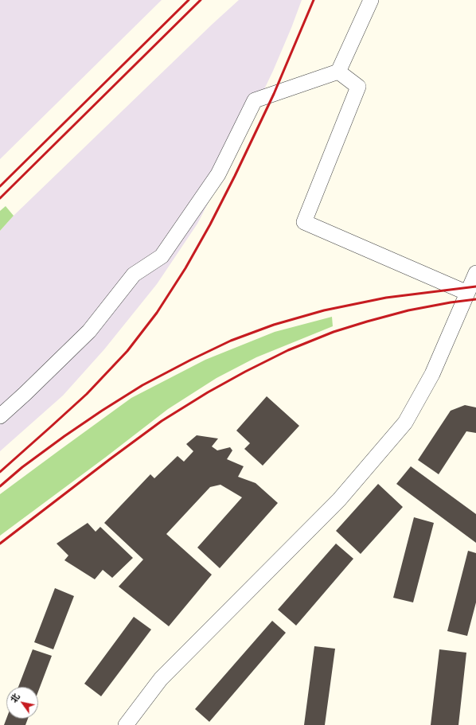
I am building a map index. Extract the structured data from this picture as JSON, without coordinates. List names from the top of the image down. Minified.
{"north":"top left"}
